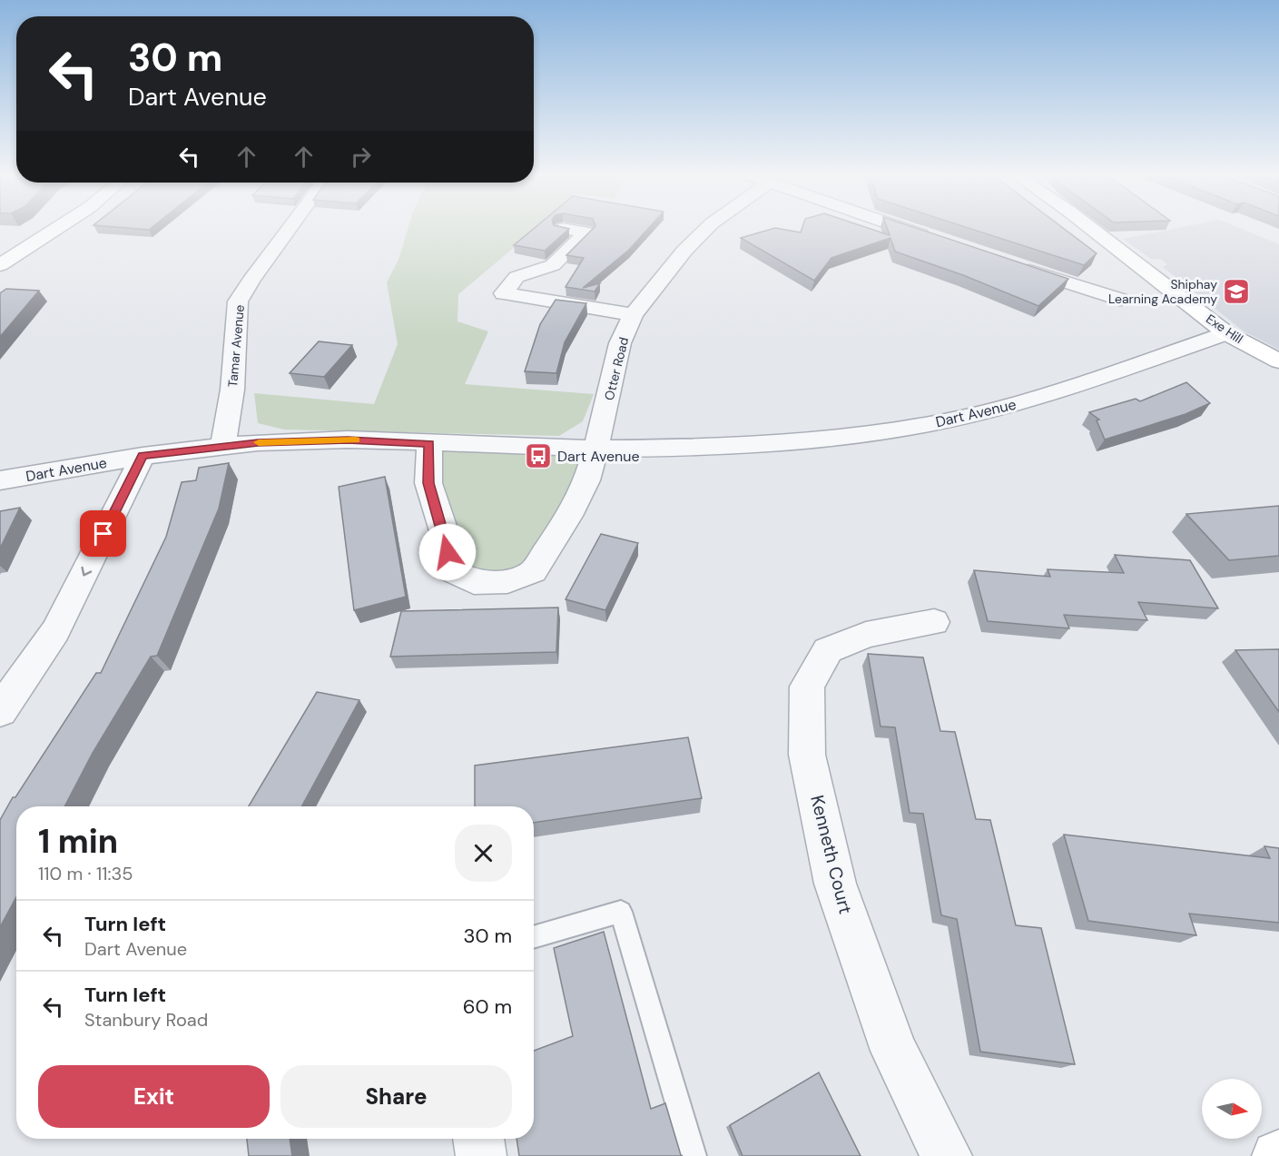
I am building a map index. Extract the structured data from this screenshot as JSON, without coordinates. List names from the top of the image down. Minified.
{"streets":{"street":["Exe Hill","Tamar Avenue","Otter Road","Dart Avenue","Kenneth Court"]},"crossings":[["Exe Hill","Dart Avenue"],["Tamar Avenue","Dart Avenue"],["Otter Road","Dart Avenue"]],"places":{"school or university":["Shiphay Learning Academy"],"bus stop":["Dart Avenue"]},"north":"right","page":{"turn":["30 m","Dart Avenue"],"heading":["1 min","110 m · 11:35"],"list":[{"name":"Turn left","note":"Dart Avenue","value":"30 m"},{"name":"Turn left","note":"Stanbury Road","value":"60 m"}],"buttons":["Exit","Share"]}}
